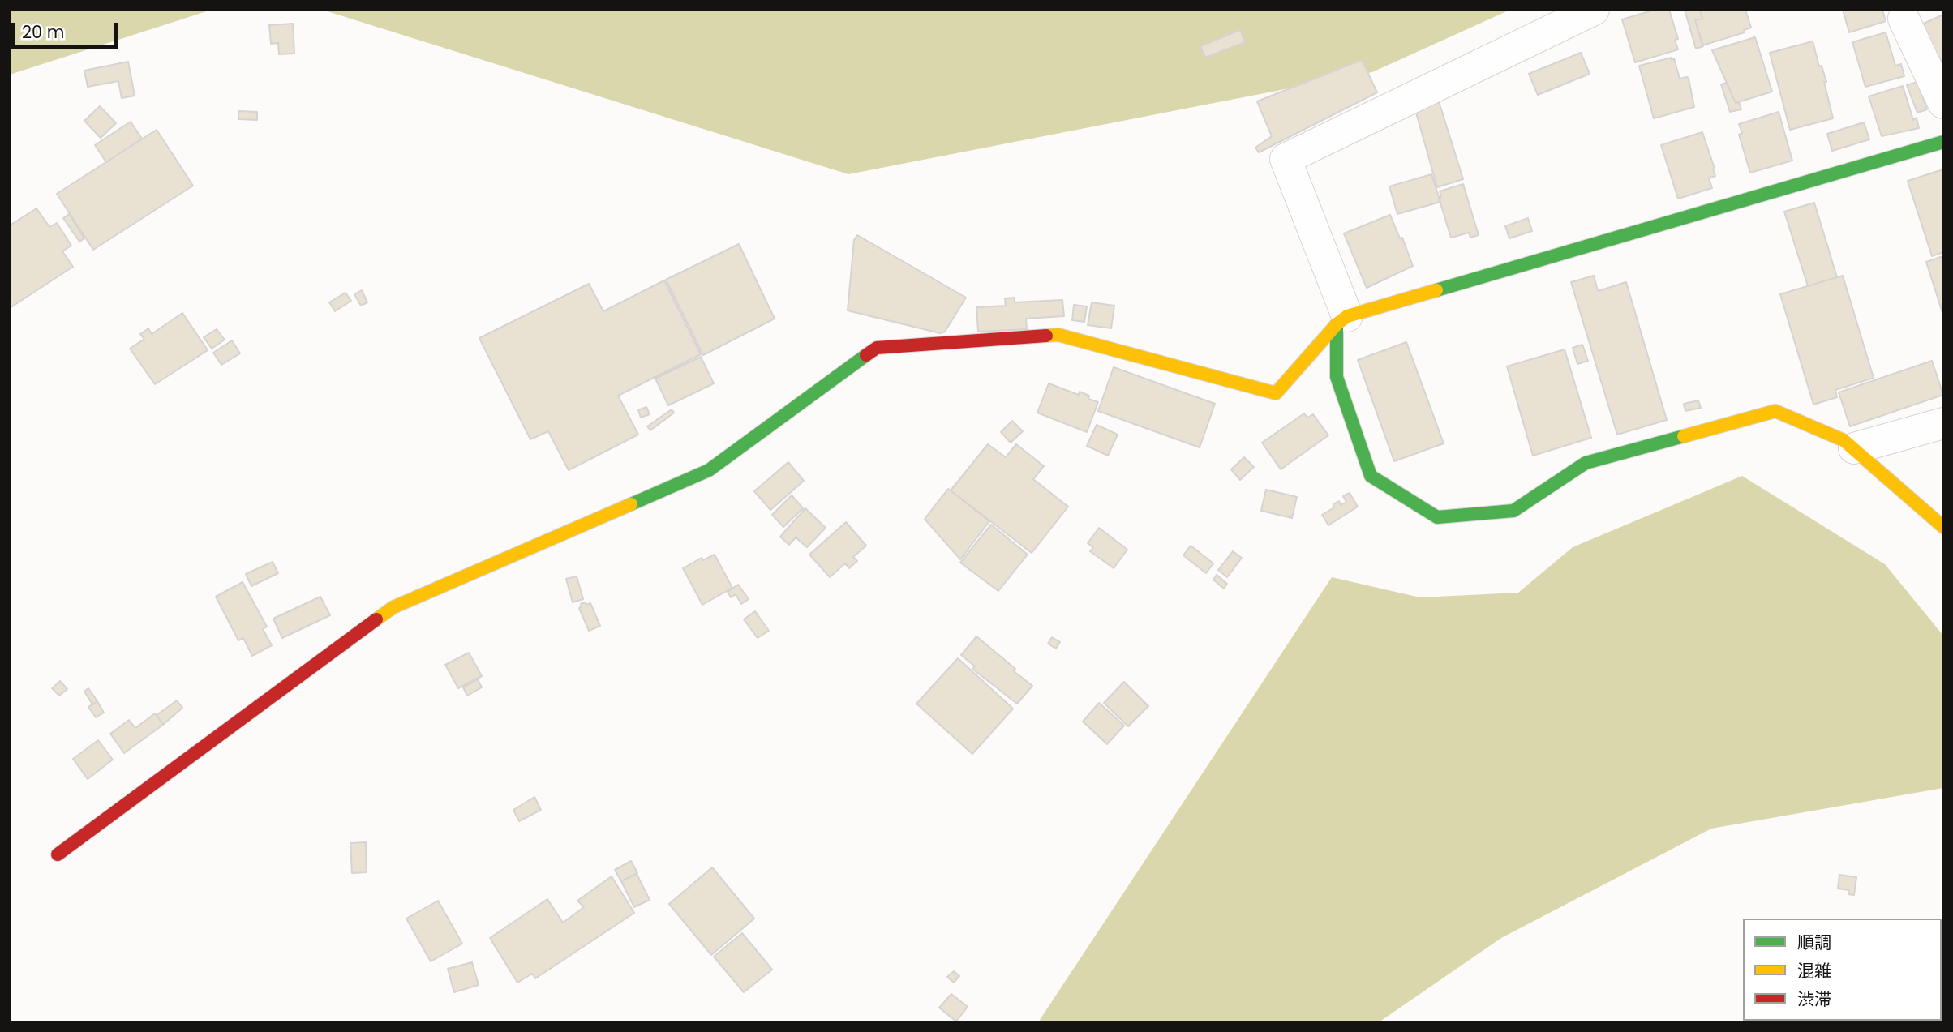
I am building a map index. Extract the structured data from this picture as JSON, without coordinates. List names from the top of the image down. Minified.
{"legend":["順調","混雑","渋滞"],"scale_bar":"20 m"}
